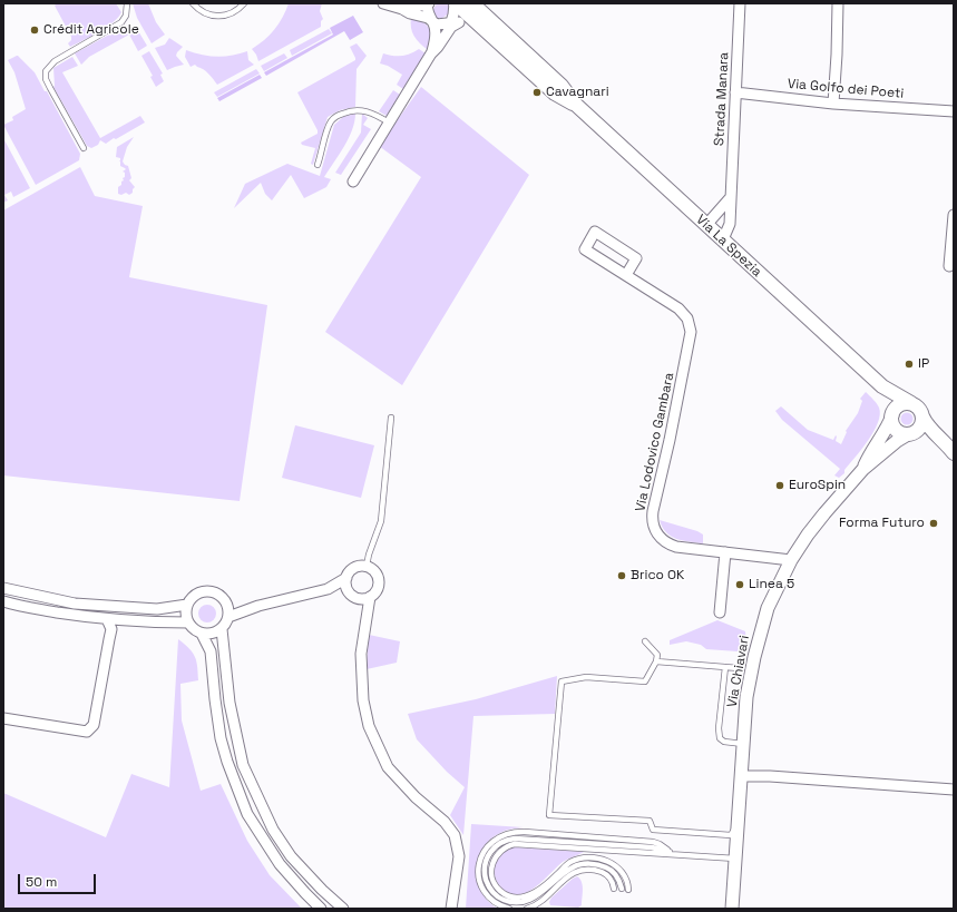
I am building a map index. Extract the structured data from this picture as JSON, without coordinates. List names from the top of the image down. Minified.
{"streets":{"main road":["Via La Spezia"],"street":["Via Golfo dei Poeti","Strada Manara","Via Lodovico Gambara","Via Chiavari"]},"crossings":[["Via Golfo dei Poeti","Strada Manara"],["Strada Manara","Via La Spezia"],["Via La Spezia","Via Chiavari"],["Via Lodovico Gambara","Via Chiavari"]],"places":["Crédit Agricole","Cavagnari","IP","EuroSpin","Forma Futuro","Brico OK","Linea 5"],"scale_bar":"50 m"}
